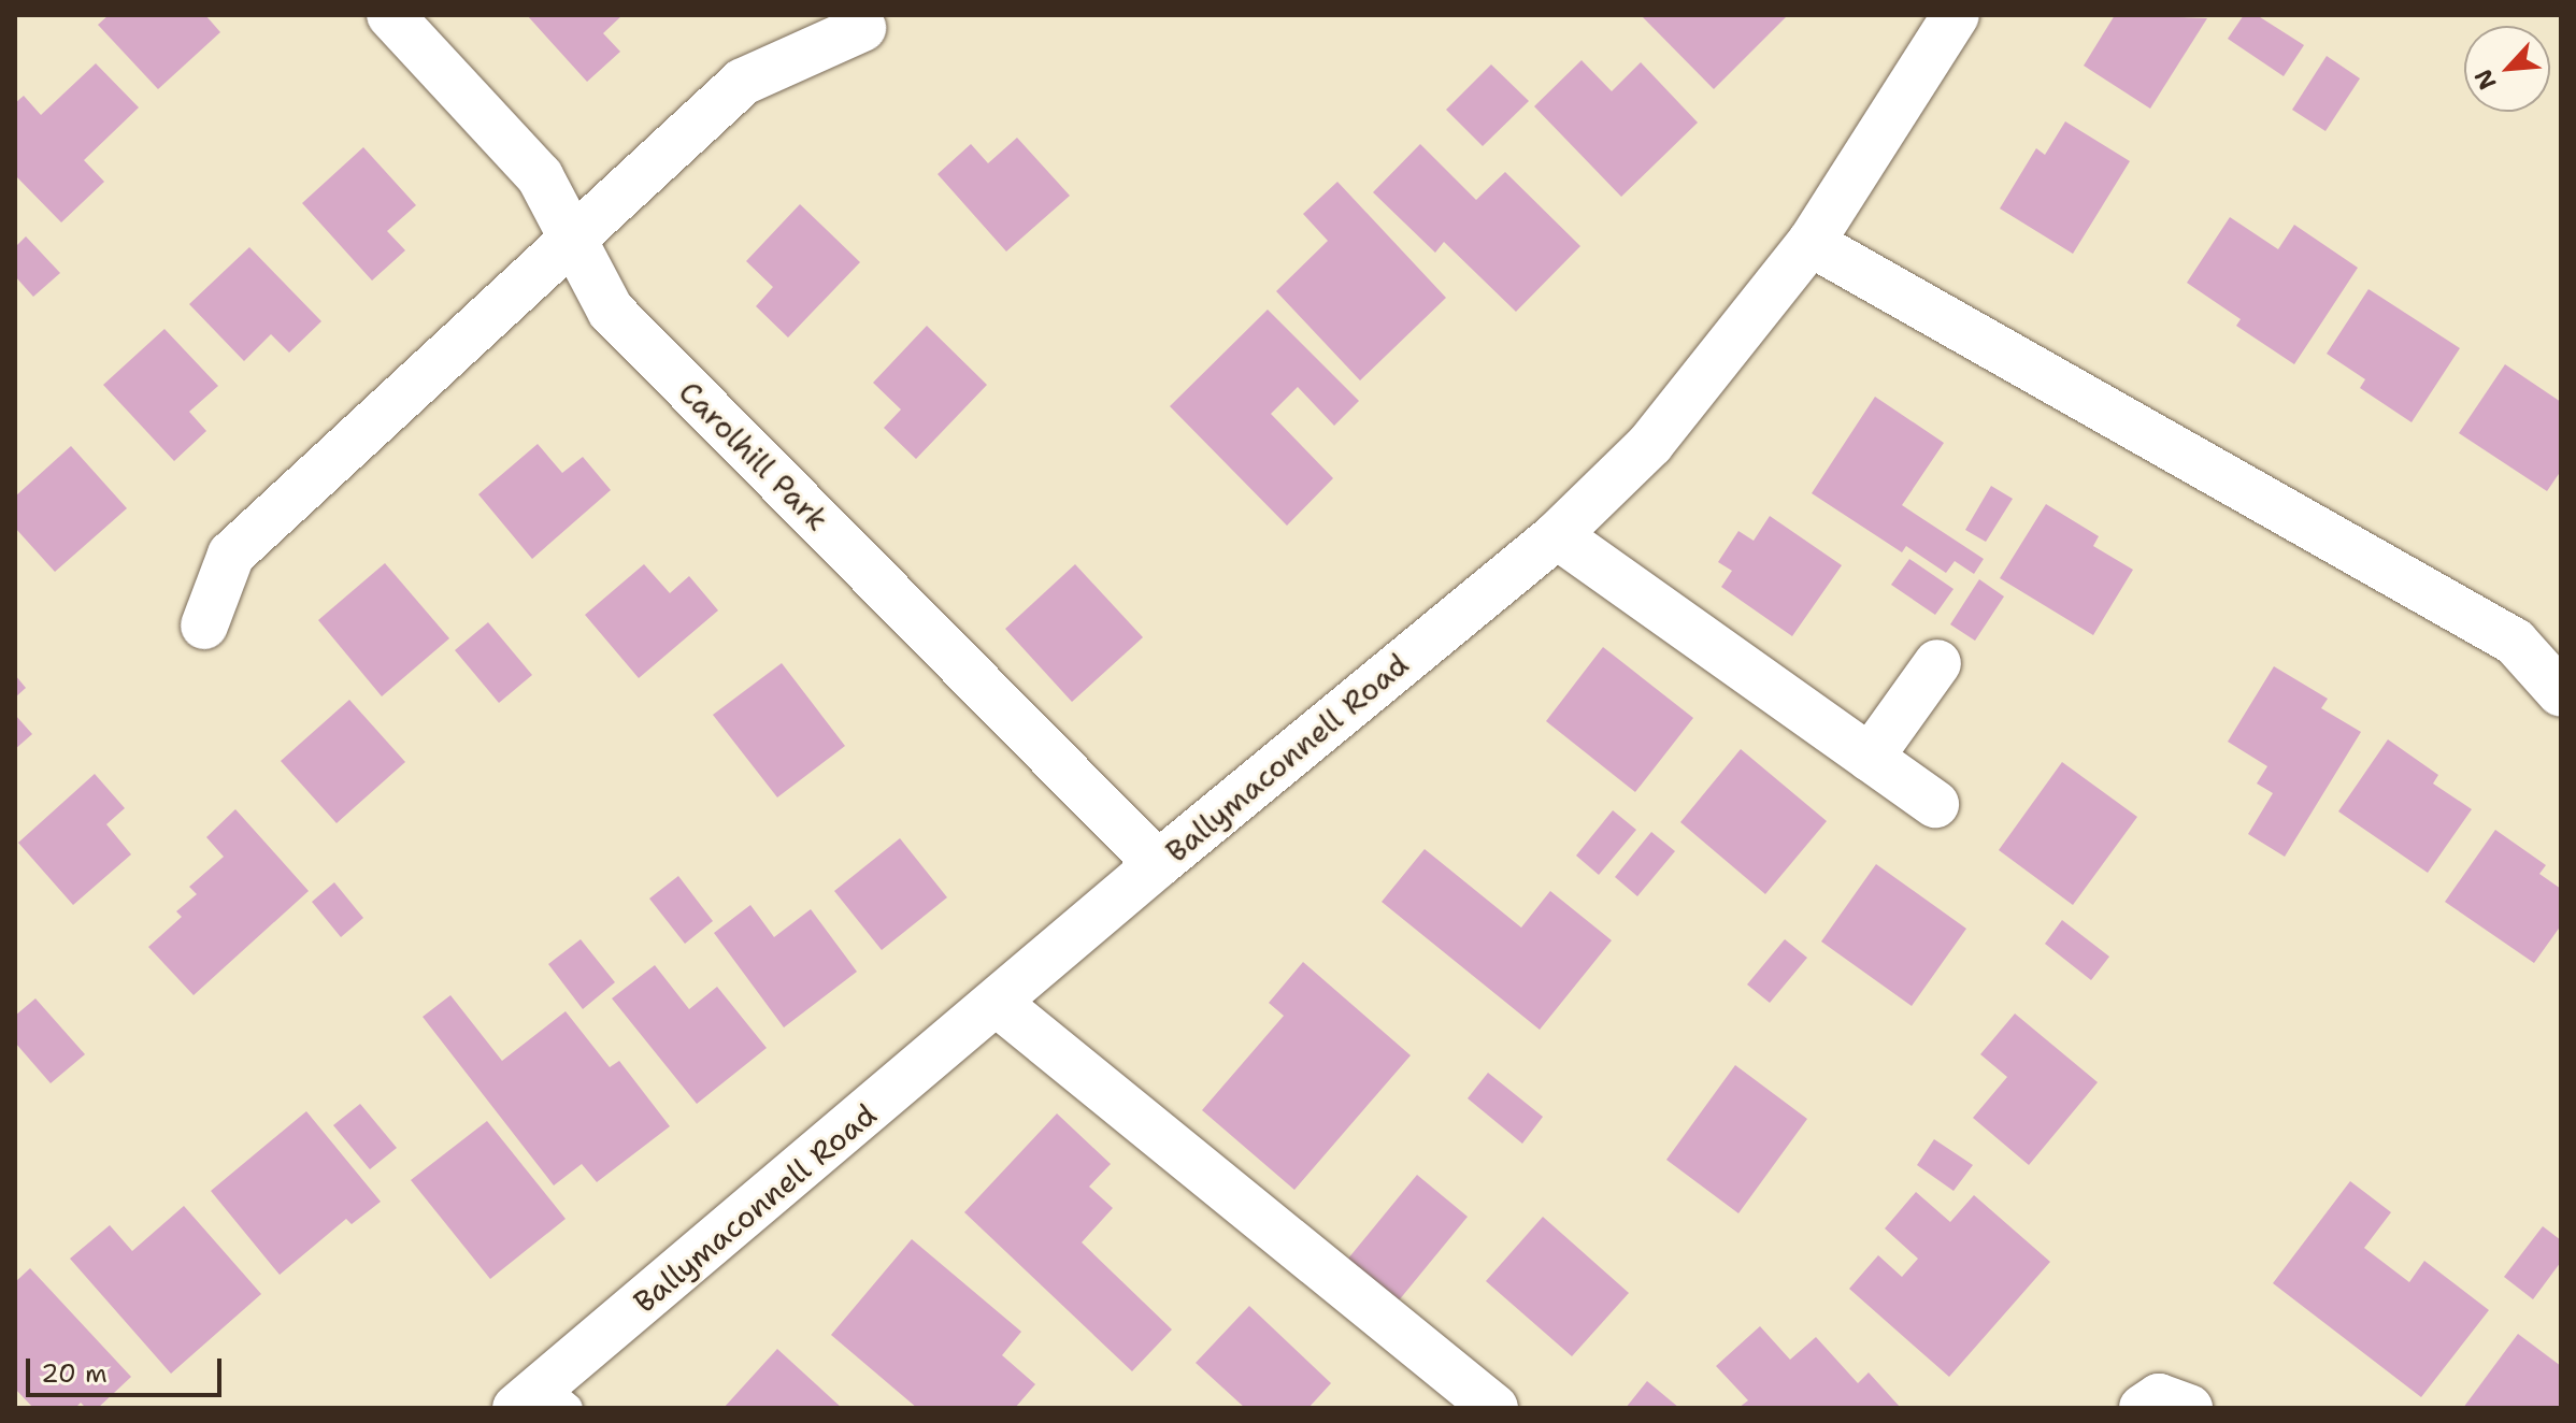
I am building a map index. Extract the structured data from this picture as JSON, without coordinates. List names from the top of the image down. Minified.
{"streets":{"street":["Carolhill Park","Ballymaconnell Road"]},"crossings":[["Carolhill Park","Ballymaconnell Road"]],"scale_bar":"20 m","north":"bottom left"}
